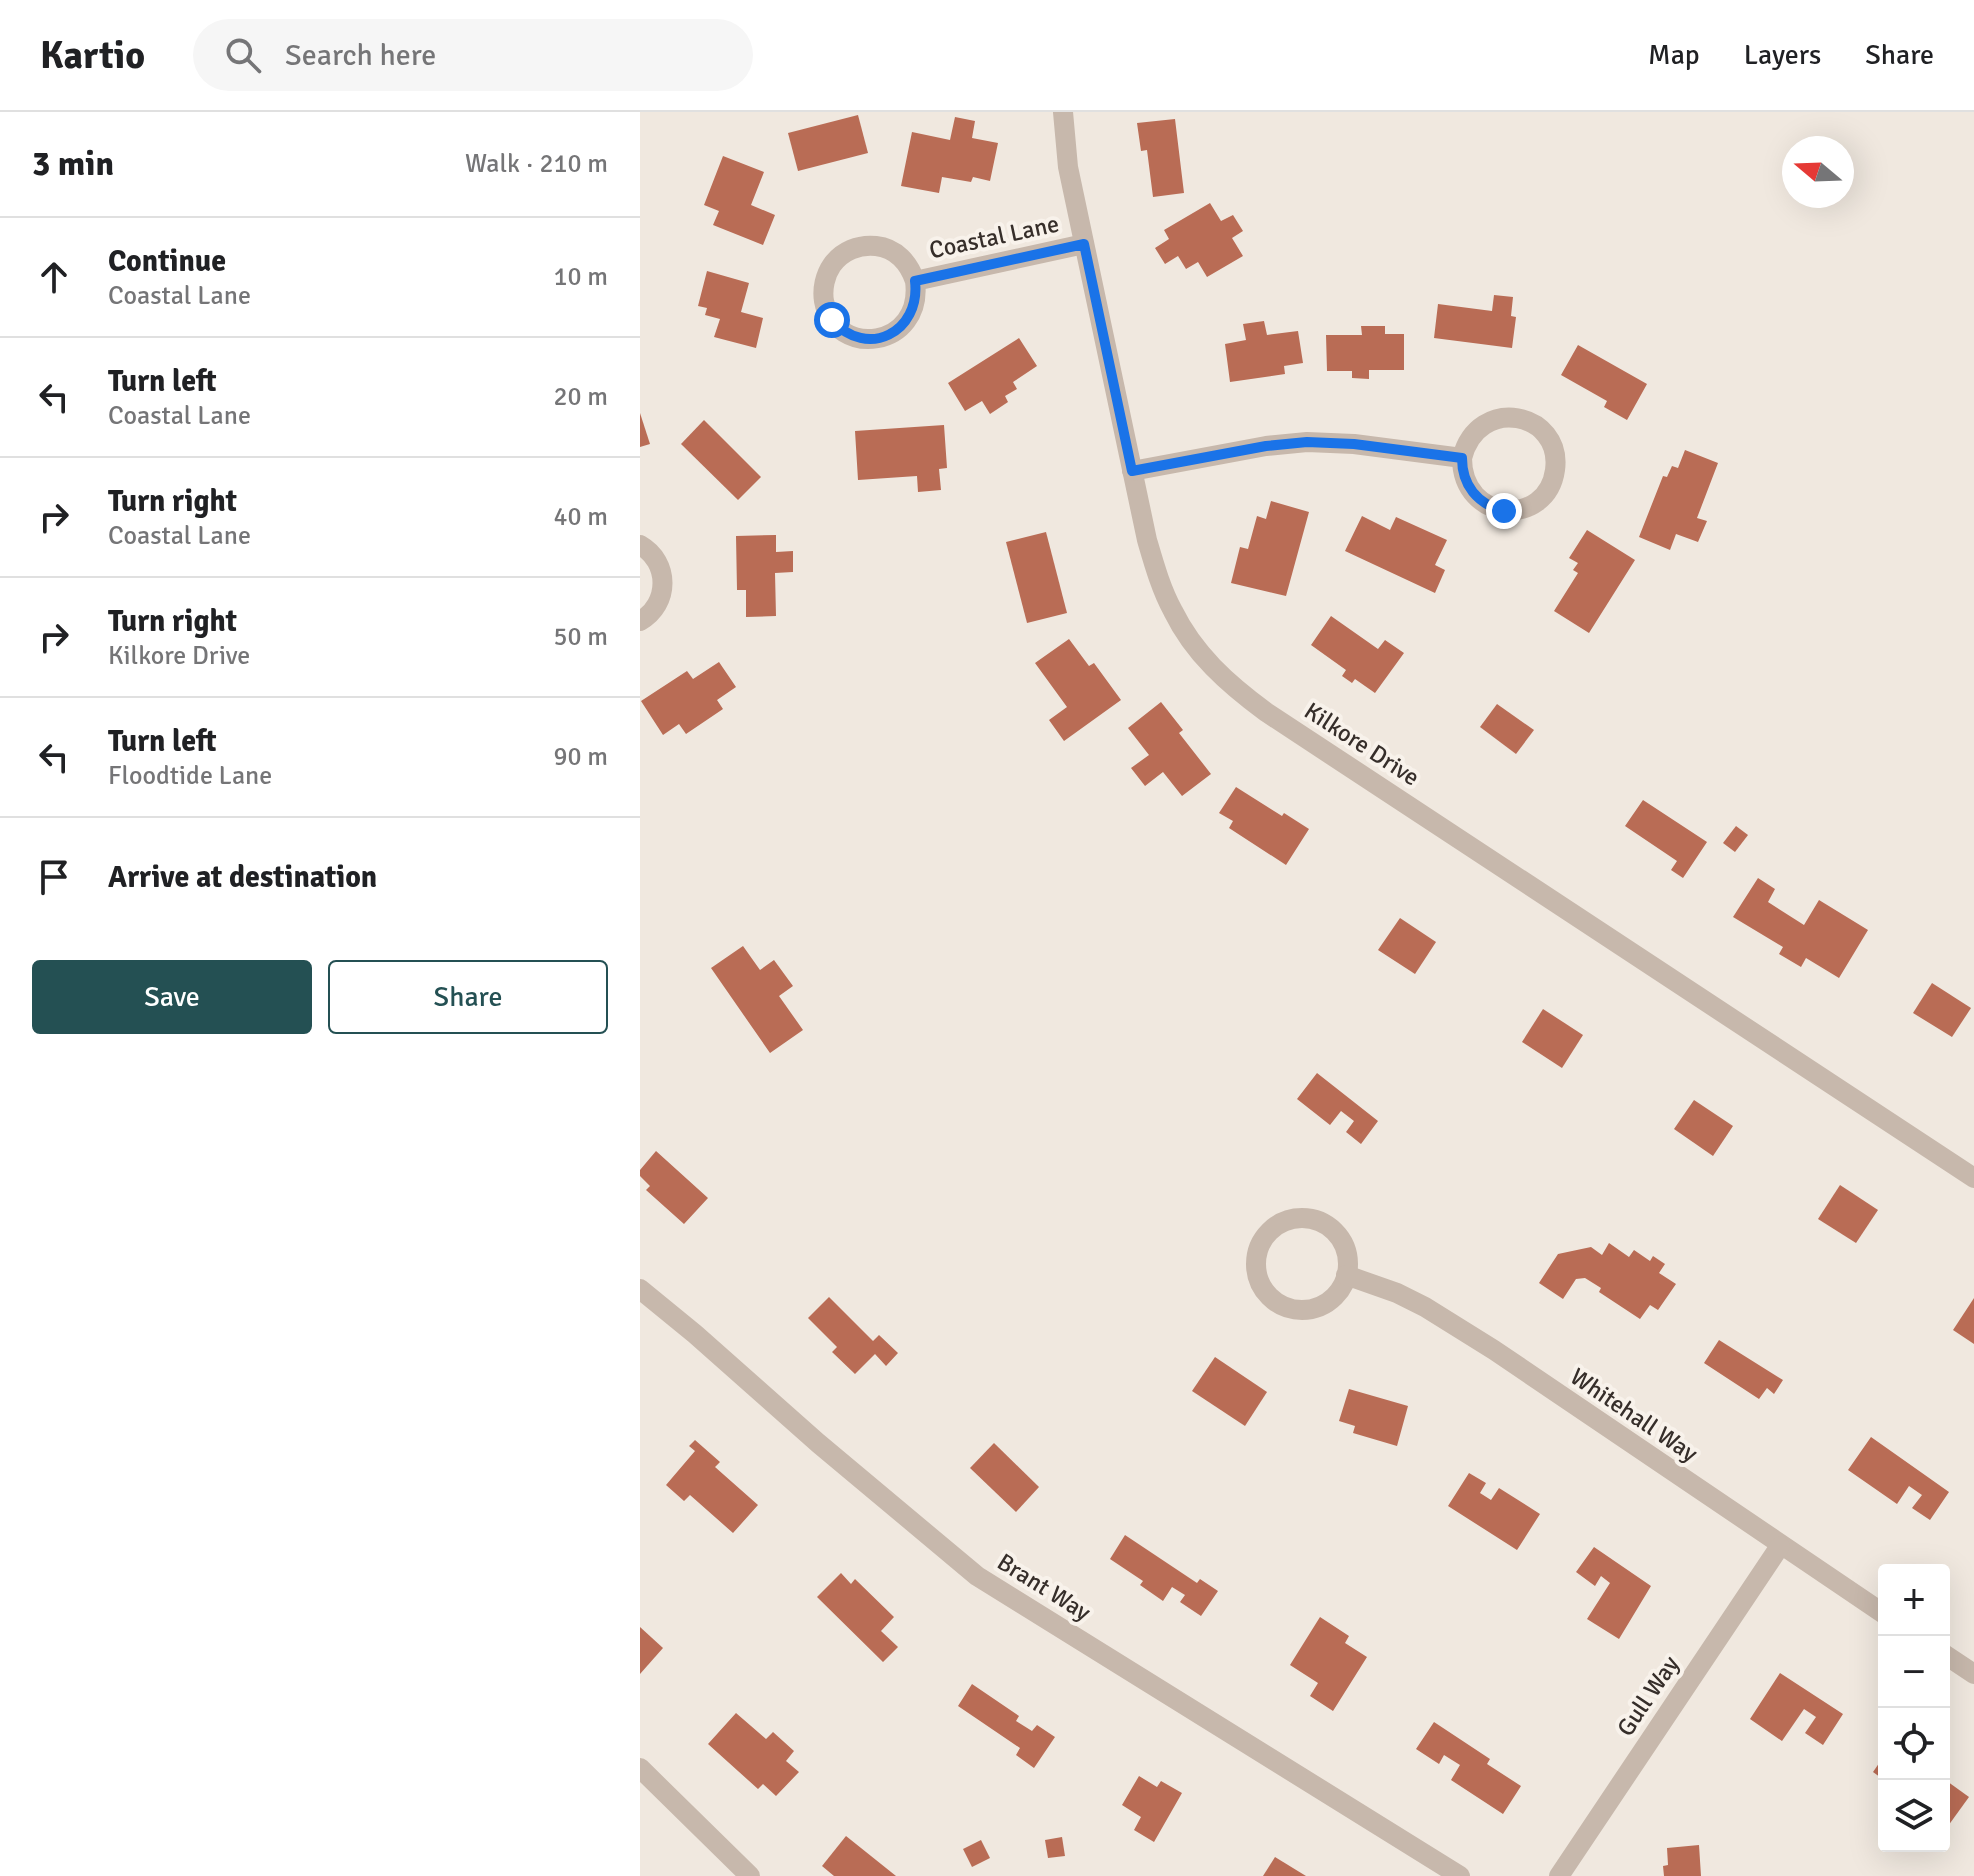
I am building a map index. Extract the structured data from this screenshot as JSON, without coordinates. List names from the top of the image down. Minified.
{"streets":{"street":["Coastal Lane","Kilkore Drive","Whitehall Way","Brant Way","Gull Way"]},"crossings":[["Coastal Lane","Kilkore Drive"],["Whitehall Way","Gull Way"]],"north":"left","page":{"header":"Kartio","search":"Search here","nav":["Map","Layers","Share"],"heading":["3 min","Walk · 210 m"],"list":[["Continue","Coastal Lane","10 m"],["Turn left","Coastal Lane","20 m"],["Turn right","Coastal Lane","40 m"],["Turn right","Kilkore Drive","50 m"],["Turn left","Floodtide Lane","90 m"],"Arrive at destination"],"buttons":["Save","Share"],"map_buttons":["+","−"]}}
